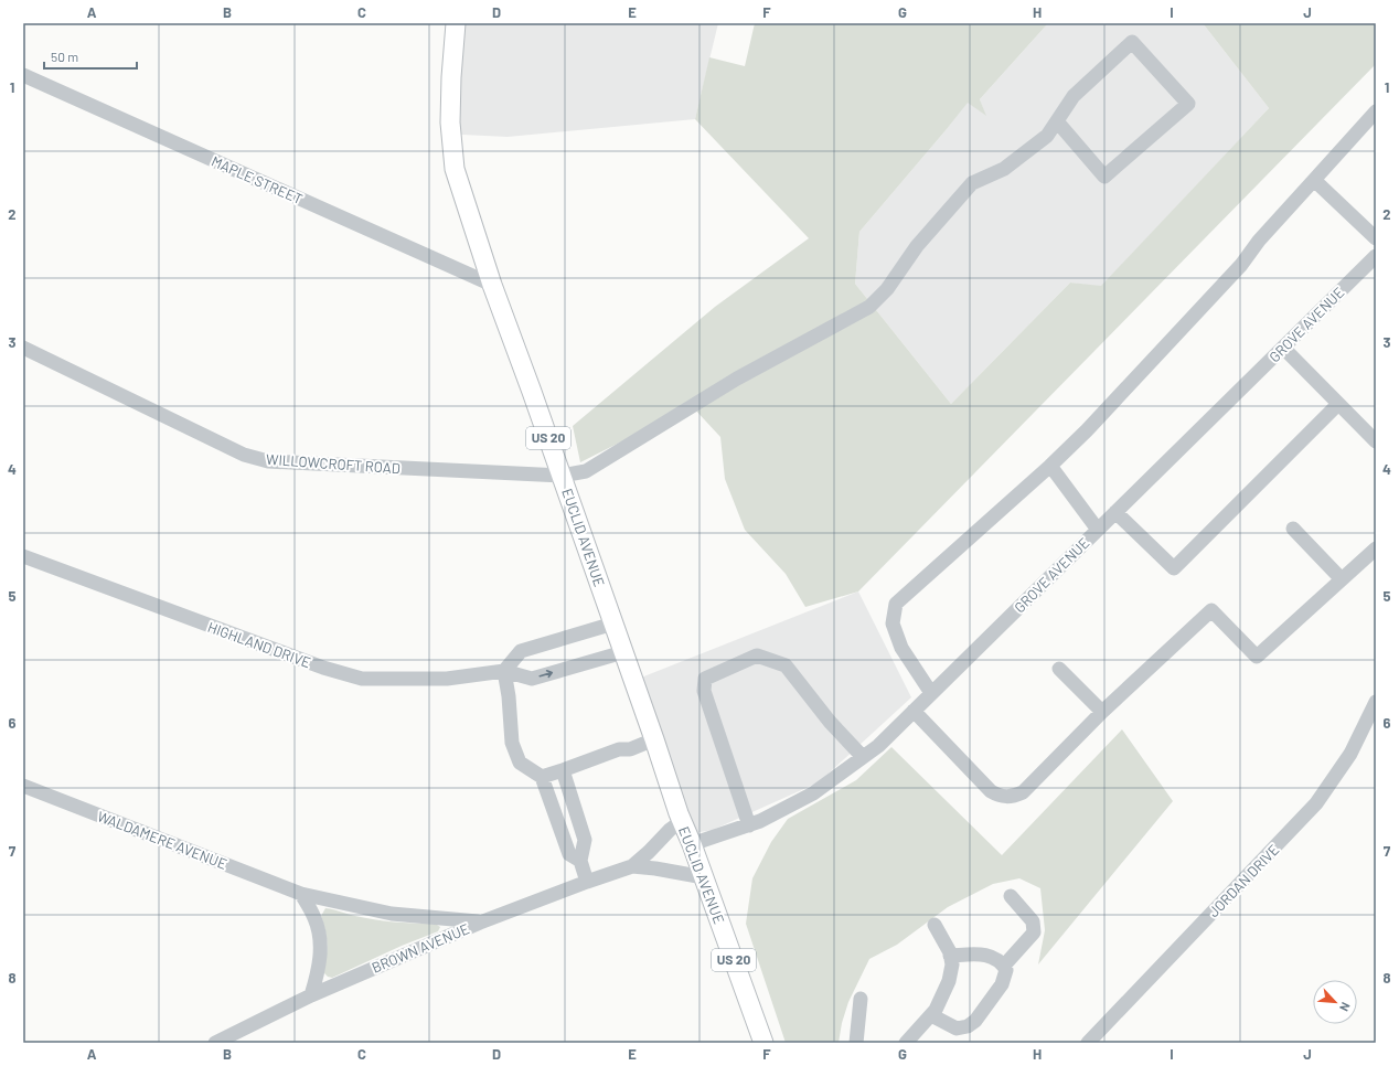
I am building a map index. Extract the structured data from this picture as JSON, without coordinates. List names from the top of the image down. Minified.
{"streets":{"main road":["US 20","EUCLID AVENUE"],"street":["MAPLE STREET","GROVE AVENUE","WILLOWCROFT ROAD","HIGHLAND DRIVE","WALDAMERE AVENUE","JORDAN DRIVE","BROWN AVENUE"]},"crossings":[["MAPLE STREET","EUCLID AVENUE"],["GROVE AVENUE","EUCLID AVENUE"],["WILLOWCROFT ROAD","EUCLID AVENUE"],["EUCLID AVENUE","HIGHLAND DRIVE"],["EUCLID AVENUE","BROWN AVENUE"],["WALDAMERE AVENUE","BROWN AVENUE"]],"scale_bar":"50 m","north":"bottom right","grid":{"columns":["A","B","C","D","E","F","G","H","I","J"],"rows":["1","2","3","4","5","6","7","8"]}}
